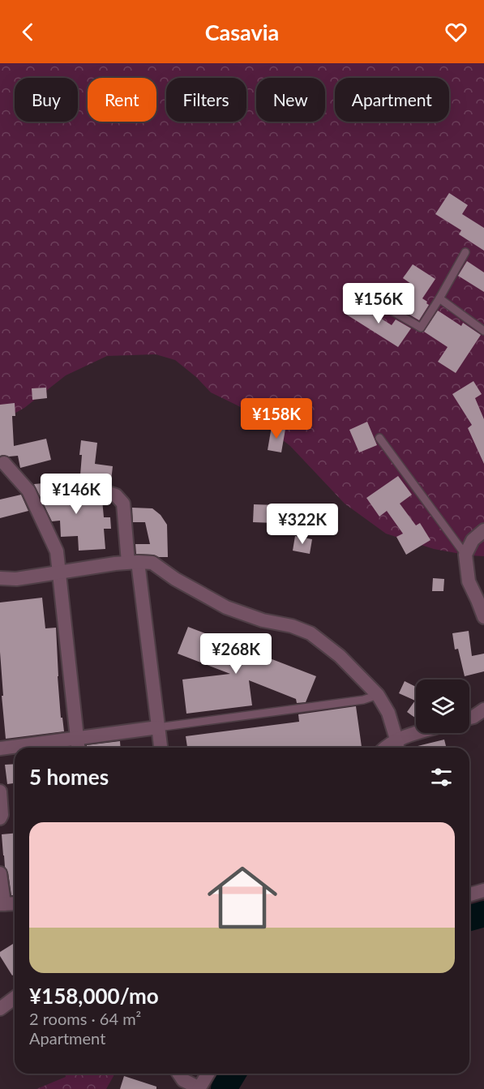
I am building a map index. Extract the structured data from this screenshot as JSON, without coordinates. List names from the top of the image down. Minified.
{"page":{"header":"Casavia","chip":["Buy","Rent","Filters","New","Apartment"],"price":["¥156K","¥158K","¥146K","¥322K","¥268K"],"heading":"5 homes","list":[{"name":"¥158,000/mo","note":"2 rooms · 64 m² · Apartment"}]}}
